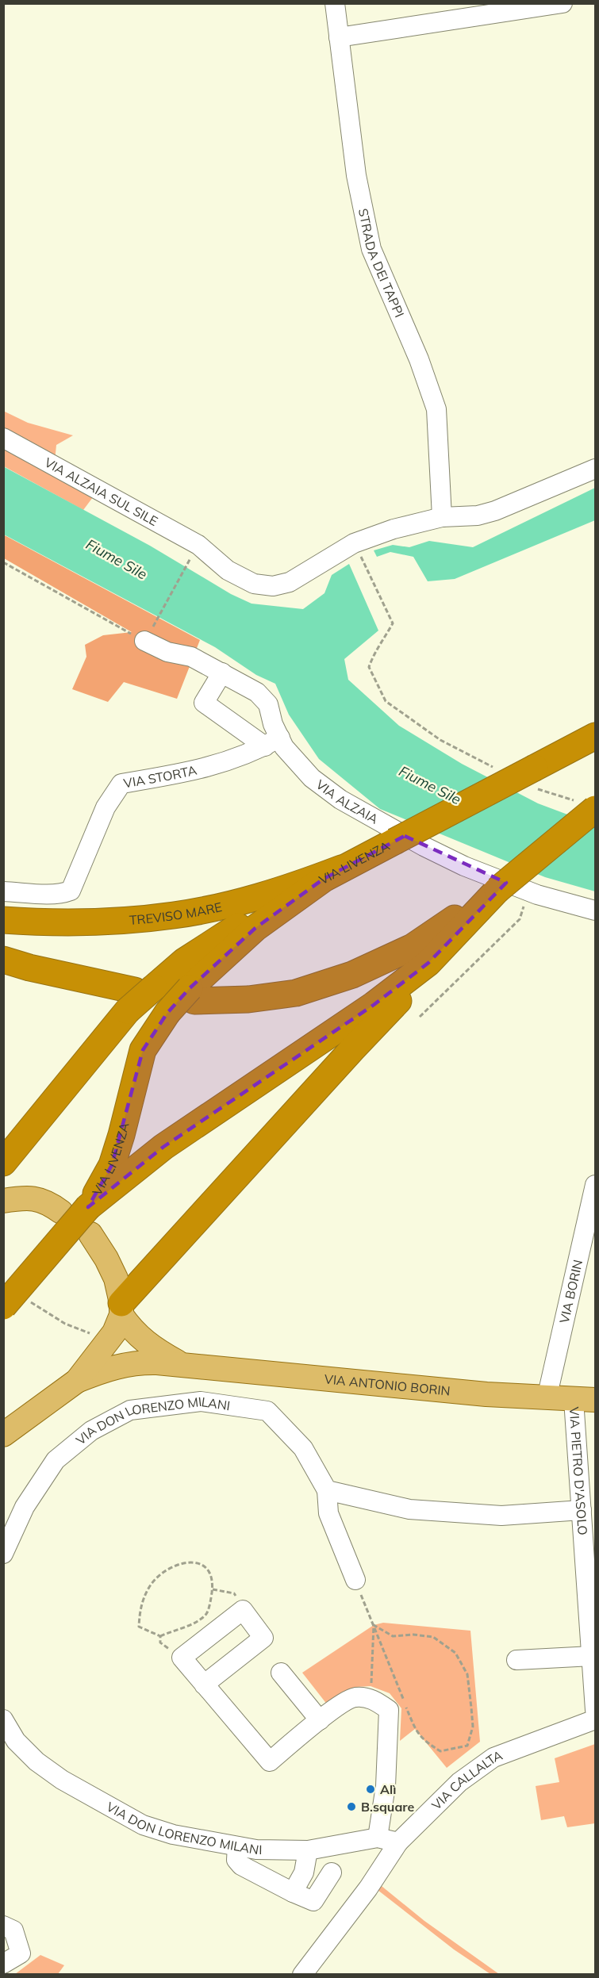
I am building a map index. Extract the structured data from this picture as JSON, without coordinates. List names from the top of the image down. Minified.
{"streets":{"highway":["VIA LIVENZA","TREVISO MARE"],"main road":["VIA ANTONIO BORIN"],"street":["STRADA DEI TAPPI","VIA ALZAIA SUL SILE","VIA STORTA","VIA ALZAIA","VIA BORIN","VIA DON LORENZO MILANI","VIA PIETRO D'ASOLO","VIA CALLALTA"]},"crossings":[["VIA STORTA","VIA ALZAIA"],["VIA LIVENZA","TREVISO MARE"],["VIA BORIN","VIA ANTONIO BORIN"],["VIA ANTONIO BORIN","VIA PIETRO D'ASOLO"],["VIA DON LORENZO MILANI","VIA CALLALTA"]],"water":["Fiume Sile"],"places":["Alì","B.square"]}
